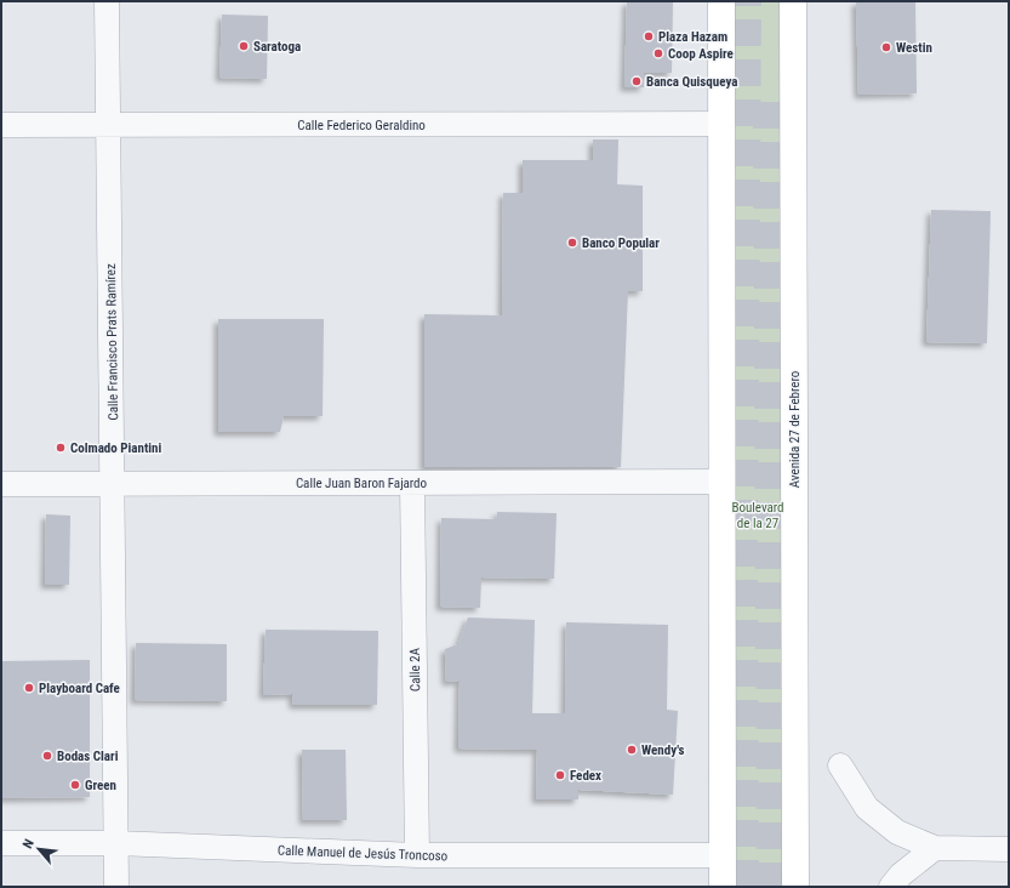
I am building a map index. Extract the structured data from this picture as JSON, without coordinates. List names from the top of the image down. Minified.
{"streets":{"main road":["Avenida 27 de Febrero"],"street":["Calle Federico Geraldino","Calle Francisco Prats Ramírez","Calle Juan Baron Fajardo","Calle 2A","Calle Manuel de Jesús Troncoso"]},"crossings":[["Calle Federico Geraldino","Calle Francisco Prats Ramírez"],["Calle Francisco Prats Ramírez","Calle Juan Baron Fajardo"],["Calle Francisco Prats Ramírez","Calle Manuel de Jesús Troncoso"],["Calle Juan Baron Fajardo","Calle 2A"],["Calle 2A","Calle Manuel de Jesús Troncoso"]],"parks":["Boulevard de la 27"],"places":["Plaza Hazam","Saratoga","Westin","Coop Aspire","Banca Quisqueya","Banco Popular","Colmado Piantini","Playboard Cafe","Wendy's","Bodas Clari","Fedex","Green"],"north":"top left"}
